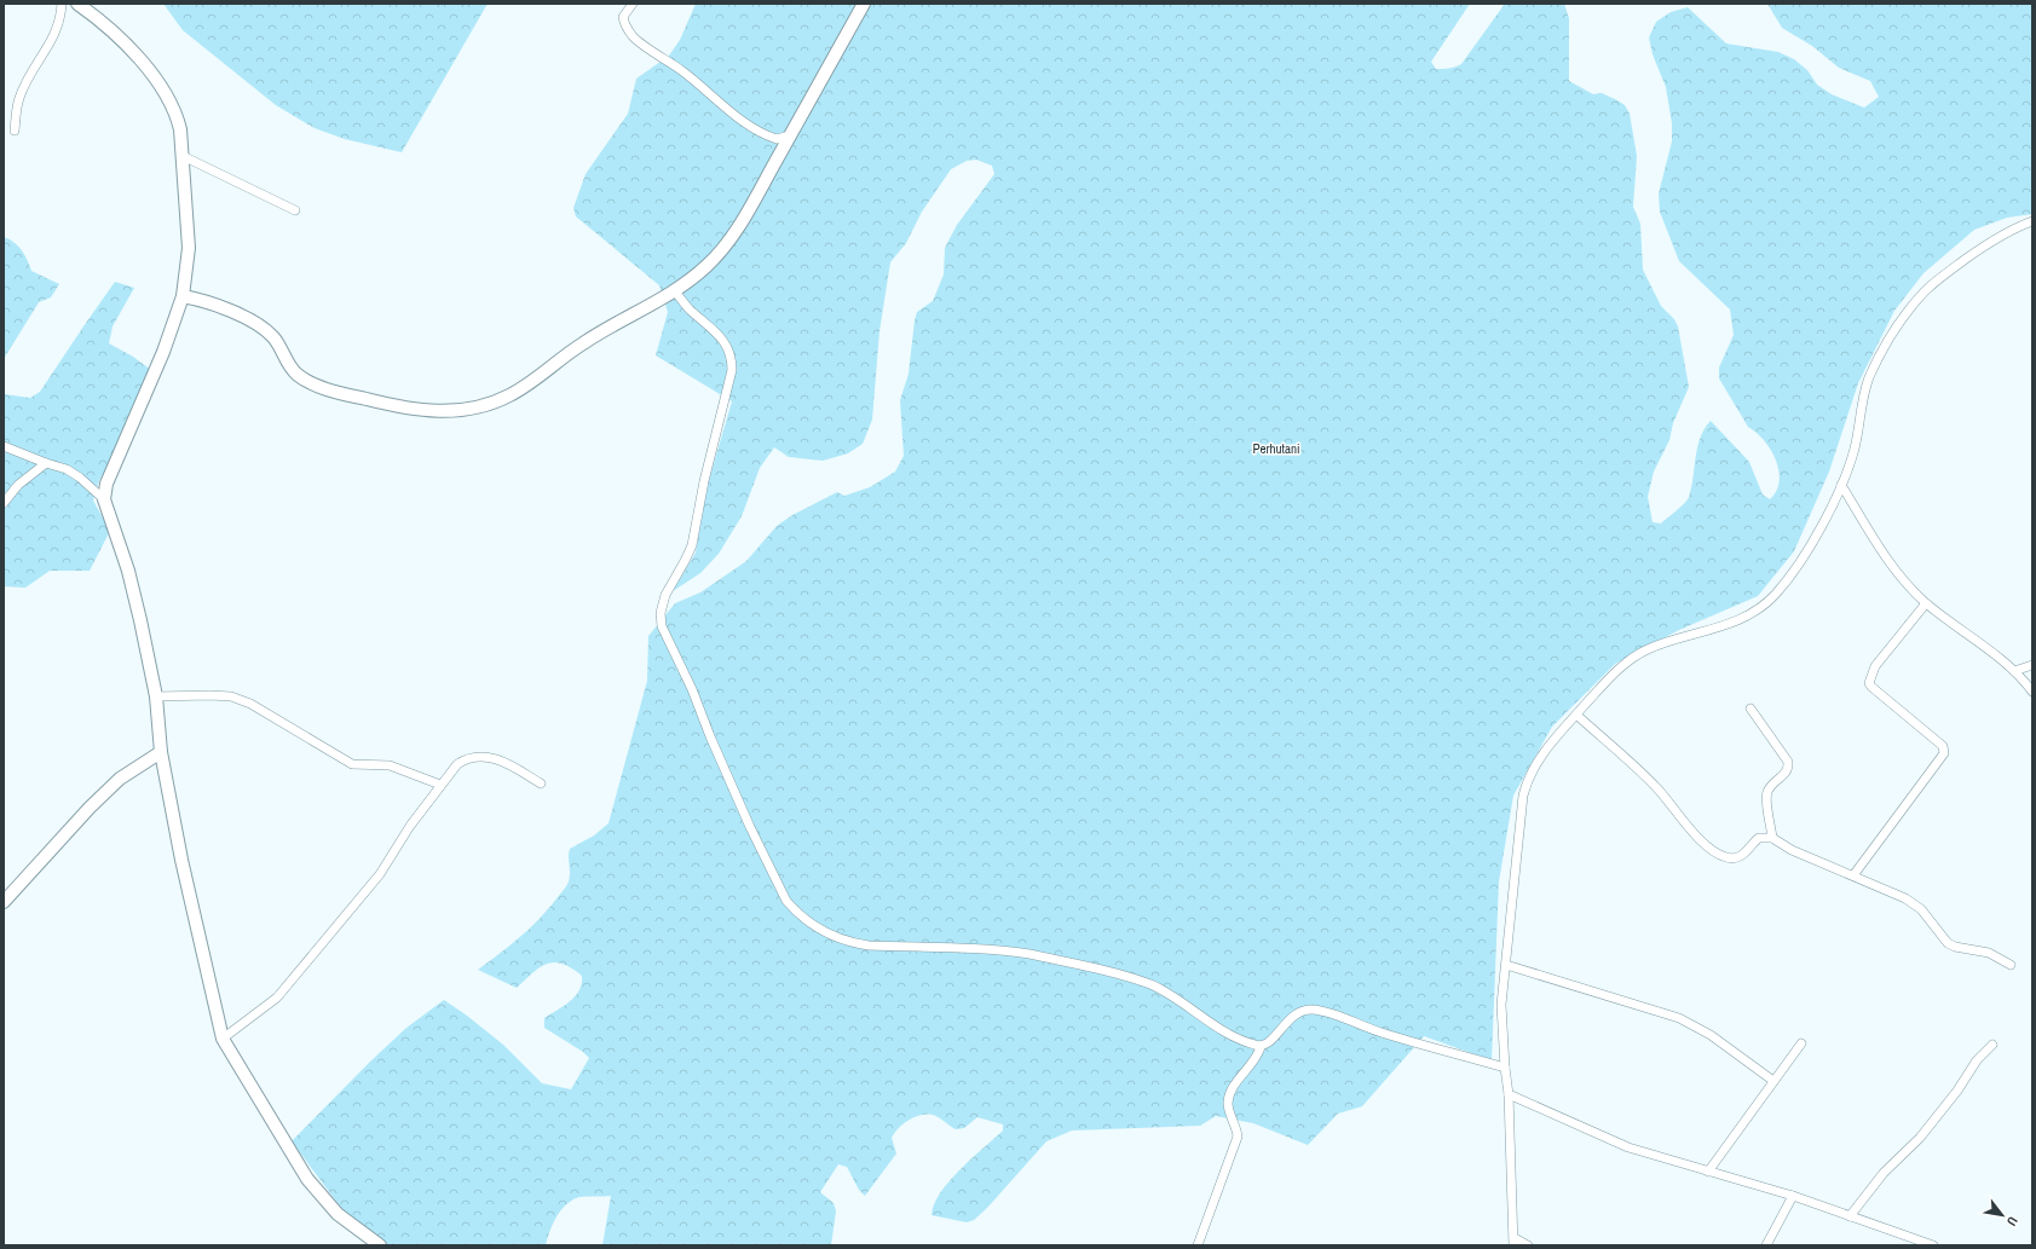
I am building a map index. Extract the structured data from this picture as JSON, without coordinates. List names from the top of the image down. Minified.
{"parks":["Perhutani"],"north":"bottom right"}
